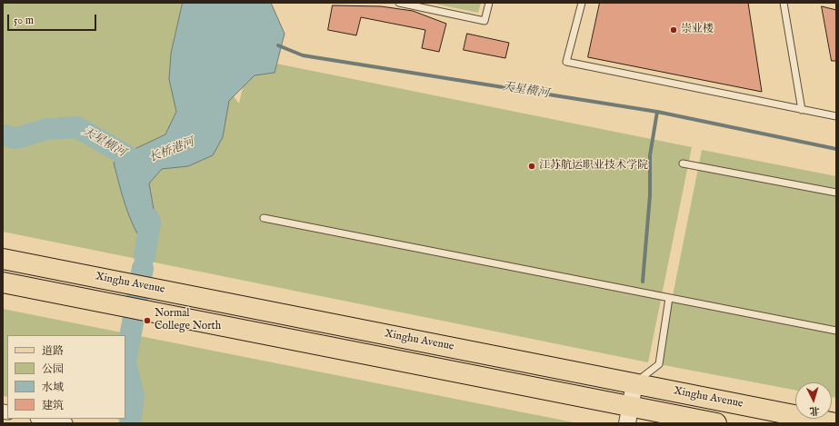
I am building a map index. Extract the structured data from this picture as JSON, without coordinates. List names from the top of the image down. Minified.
{"streets":{"main road":["Xinghu Avenue"]},"water":["天星横河","长桥港河"],"places":["崇业楼","江苏航运职业技术学院","Normal College North"],"legend":["道路","公园","水域","建筑"],"scale_bar":"50 m","north":"bottom"}
